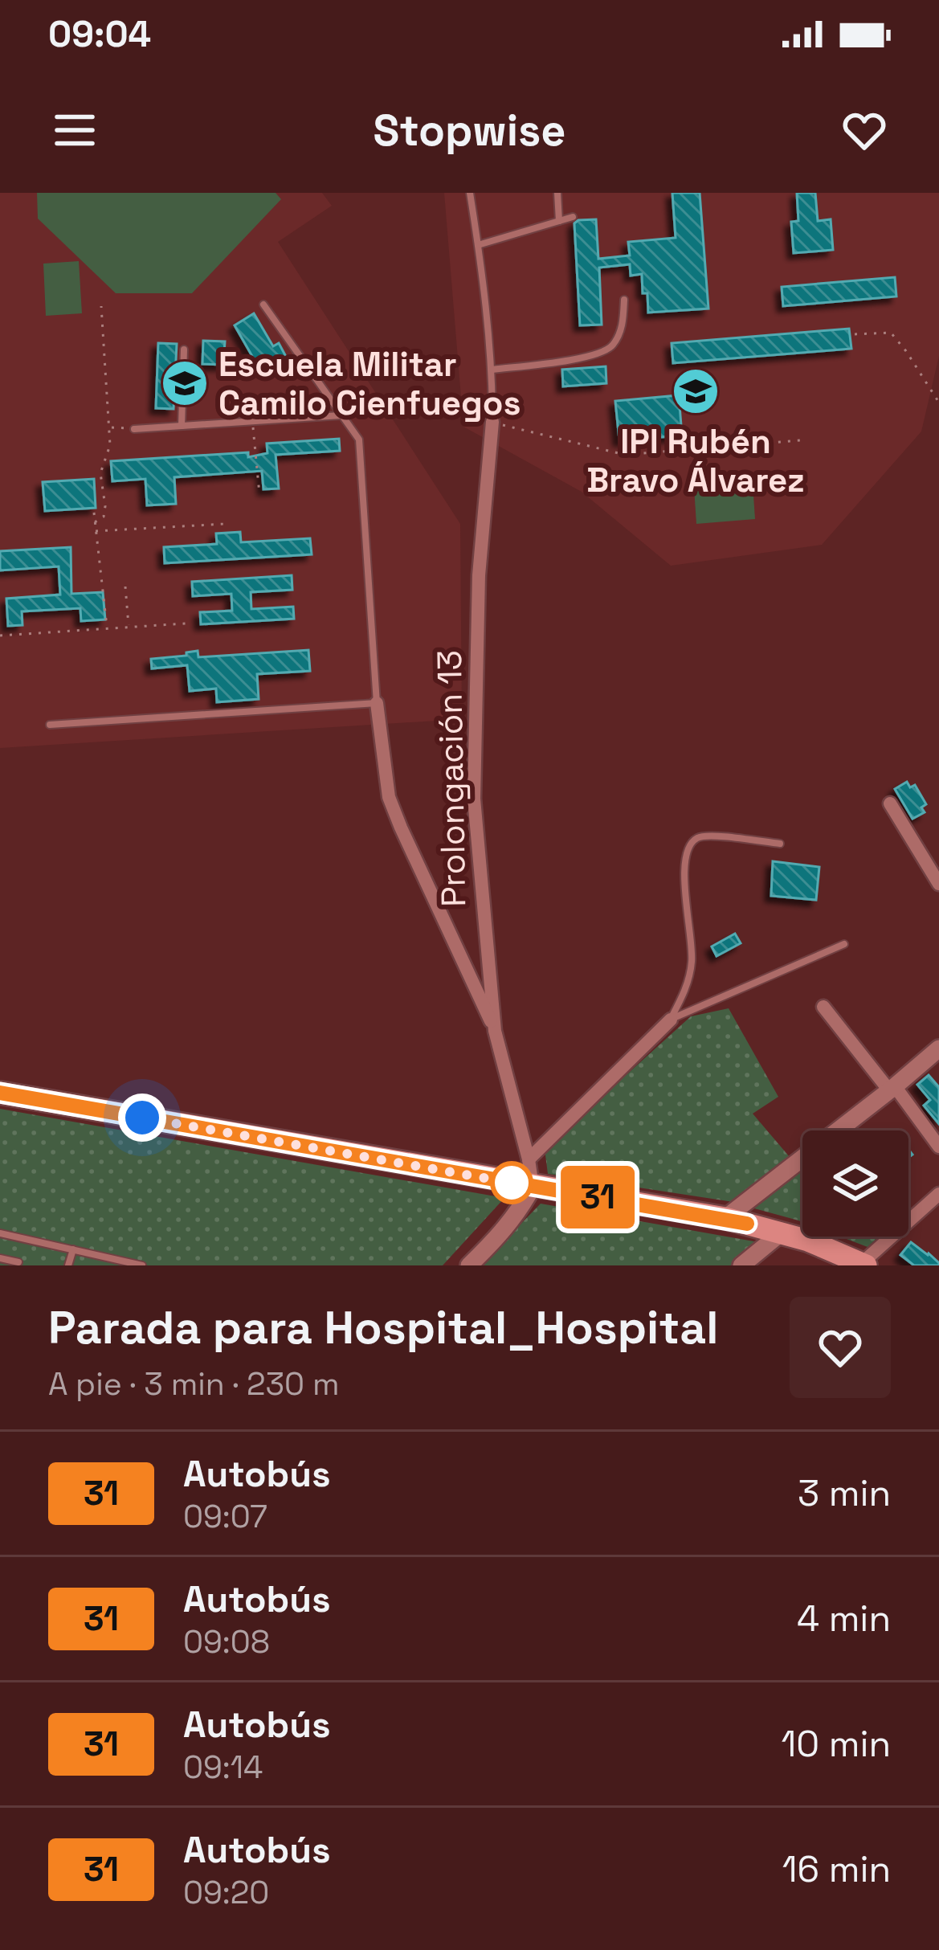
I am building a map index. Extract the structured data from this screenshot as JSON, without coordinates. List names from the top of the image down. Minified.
{"streets":{"street":["Prolongación 13"]},"places":{"school or university":["Escuela Militar Camilo Cienfuegos","IPI Rubén Bravo Álvarez"]},"lines":["bus line 31"],"page":{"status":"09:04","header":"Stopwise","on_map":"31","heading":["Parada para Hospital_Hospital","A pie · 3 min · 230 m"],"list":[{"mark":"31","name":"Autobús","note":"09:07","value":"3 min"},{"mark":"31","name":"Autobús","note":"09:08","value":"4 min"},{"mark":"31","name":"Autobús","note":"09:14","value":"10 min"},{"mark":"31","name":"Autobús","note":"09:20","value":"16 min"}]}}
